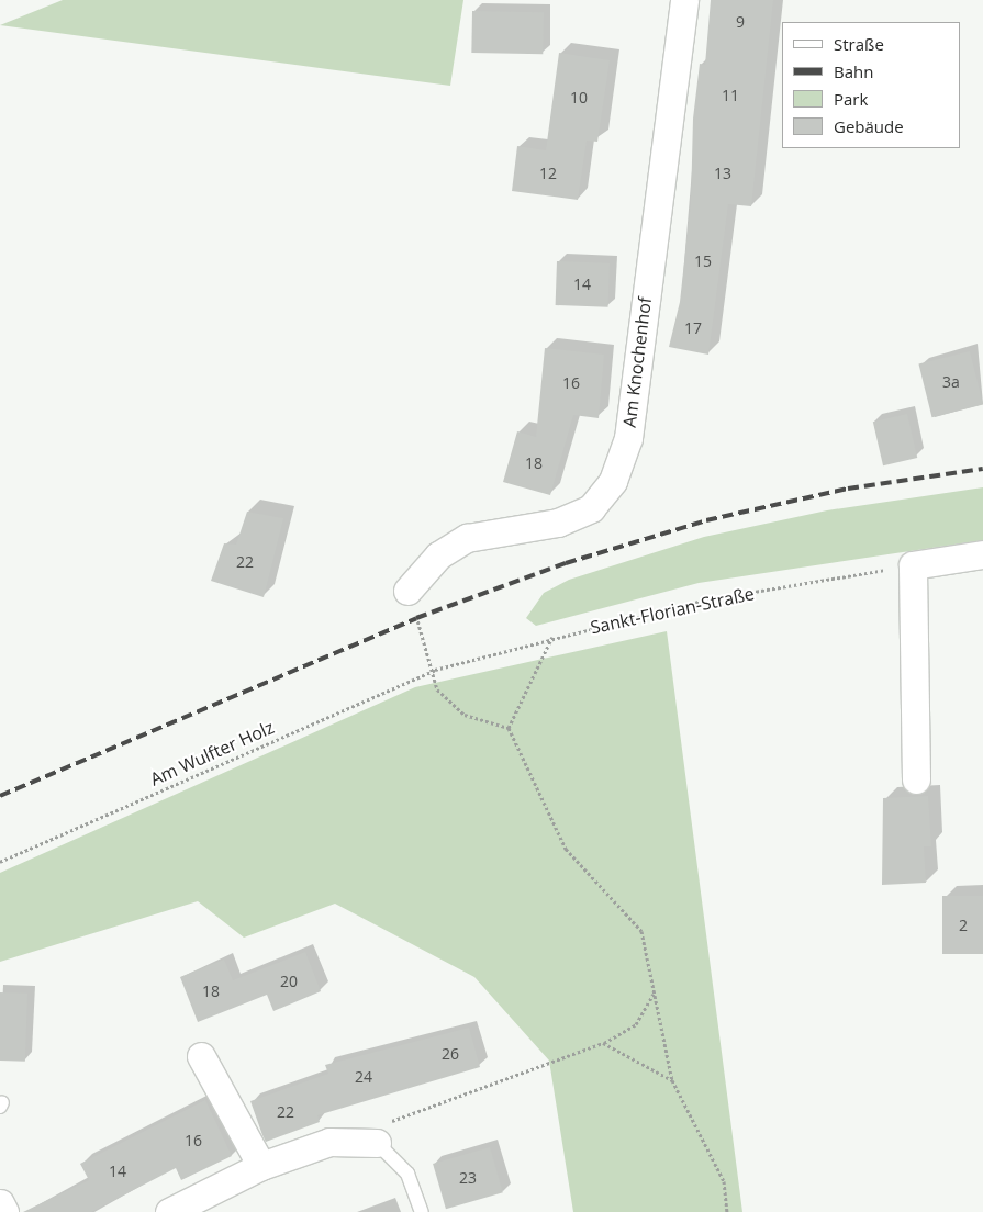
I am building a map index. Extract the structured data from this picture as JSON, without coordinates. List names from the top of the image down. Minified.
{"streets":{"street":["Am Knochenhof"],"path":["Sankt-Florian-Straße","Am Wulfter Holz"]},"crossings":[["Sankt-Florian-Straße","Am Wulfter Holz"]],"house_numbers":["9","11","10","12","13","15","14","17","3a","16","18","22","2","20","18","26","24","22","16","14","23"],"legend":["Straße","Bahn","Park","Gebäude"]}
